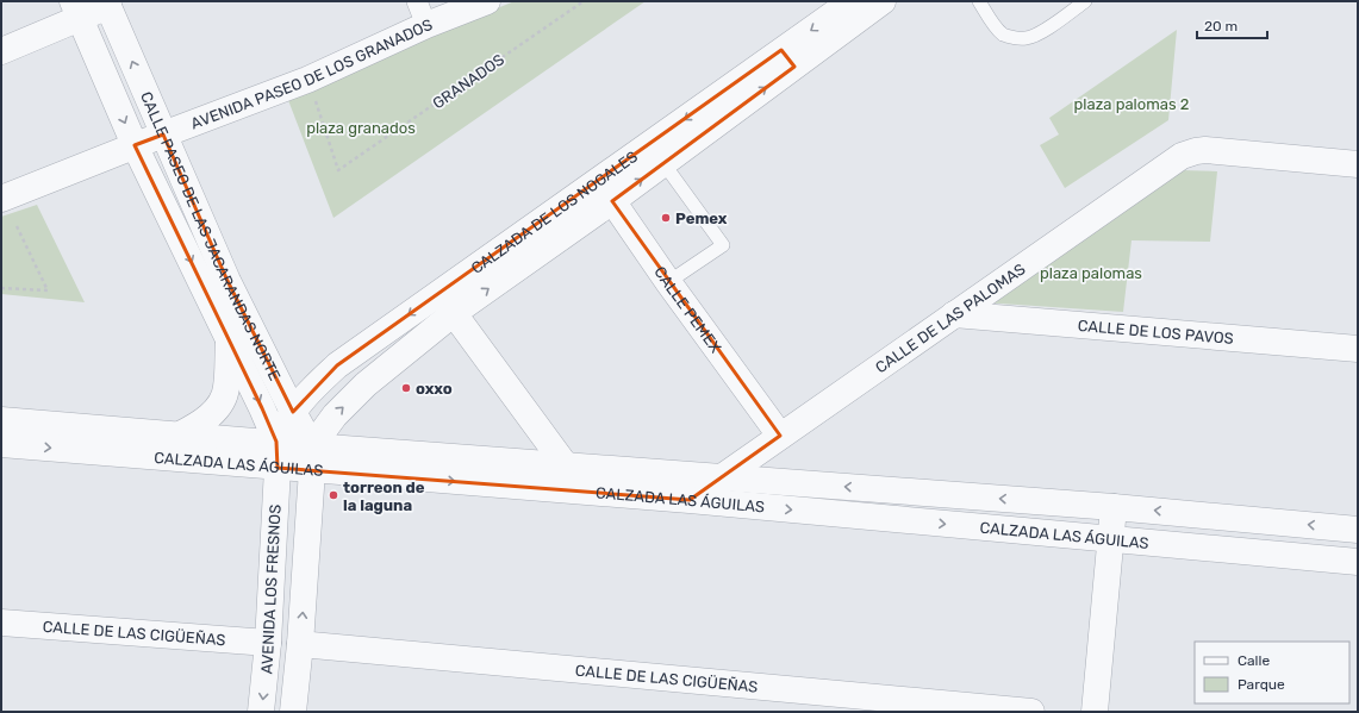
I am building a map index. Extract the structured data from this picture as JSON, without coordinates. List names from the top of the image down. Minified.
{"streets":{"street":["AVENIDA PASEO DE LOS GRANADOS","CALZADA DE LOS NOGALES","CALLE PASEO DE LAS JACARANDAS NORTE","CALLE PEMEX","CALLE DE LAS PALOMAS","CALLE DE LOS PAVOS","CALZADA LAS ÁGUILAS","AVENIDA LOS FRESNOS","CALLE DE LAS CIGÜEÑAS"],"path":["GRANADOS"]},"crossings":[["AVENIDA PASEO DE LOS GRANADOS","GRANADOS"],["AVENIDA PASEO DE LOS GRANADOS","CALLE PASEO DE LAS JACARANDAS NORTE"],["CALZADA DE LOS NOGALES","CALLE PASEO DE LAS JACARANDAS NORTE"],["CALZADA DE LOS NOGALES","CALLE PEMEX"],["CALZADA DE LOS NOGALES","CALZADA LAS ÁGUILAS"],["CALZADA DE LOS NOGALES","AVENIDA LOS FRESNOS"],["CALLE PASEO DE LAS JACARANDAS NORTE","CALZADA LAS ÁGUILAS"],["CALLE PASEO DE LAS JACARANDAS NORTE","AVENIDA LOS FRESNOS"],["CALLE PEMEX","CALLE DE LAS PALOMAS"],["CALLE DE LAS PALOMAS","CALLE DE LOS PAVOS"],["CALLE DE LAS PALOMAS","CALZADA LAS ÁGUILAS"],["CALZADA LAS ÁGUILAS","AVENIDA LOS FRESNOS"],["AVENIDA LOS FRESNOS","CALLE DE LAS CIGÜEÑAS"]],"parks":["plaza palomas 2","plaza granados","plaza palomas"],"places":["Pemex","oxxo","torreon de la laguna"],"legend":["Calle","Parque"],"scale_bar":"20 m"}
